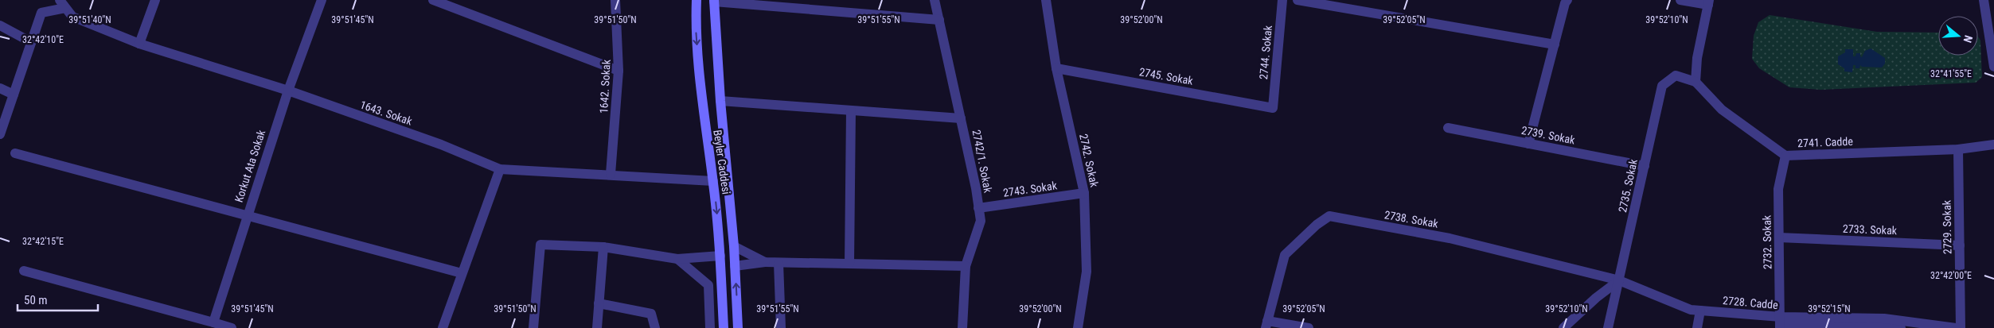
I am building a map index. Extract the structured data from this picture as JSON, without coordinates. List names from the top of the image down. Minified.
{"streets":{"main road":["Beyler Caddesi"],"street":["2744. Sokak","2745. Sokak","1642. Sokak","1643. Sokak","2739. Sokak","2741. Cadde","2742. Sokak","2742/1. Sokak","Korkut Ata Sokak","2735. Sokak","2743. Sokak","2738. Sokak","2729. Sokak","2733. Sokak","2732. Sokak","2728. Cadde"]},"crossings":[["2744. Sokak","2745. Sokak"],["2745. Sokak","2742. Sokak"],["1642. Sokak","1643. Sokak"],["1643. Sokak","Beyler Caddesi"],["1643. Sokak","Korkut Ata Sokak"],["2739. Sokak","2735. Sokak"],["2741. Cadde","2735. Sokak"],["2741. Cadde","2729. Sokak"],["2741. Cadde","2732. Sokak"],["2742. Sokak","2743. Sokak"],["2742/1. Sokak","2743. Sokak"],["2735. Sokak","2738. Sokak"],["2735. Sokak","2728. Cadde"],["2738. Sokak","2728. Cadde"],["2729. Sokak","2733. Sokak"],["2733. Sokak","2732. Sokak"],["2732. Sokak","2728. Cadde"]],"scale_bar":"50 m","north":"right","coordinates":["39°51'40\"N","39°51'45\"N","39°51'50\"N","39°51'55\"N","39°52'00\"N","39°52'05\"N","39°52'10\"N","32°42'10\"E","32°41'55\"E","32°42'15\"E","32°42'00\"E","39°52'15\"N"]}
